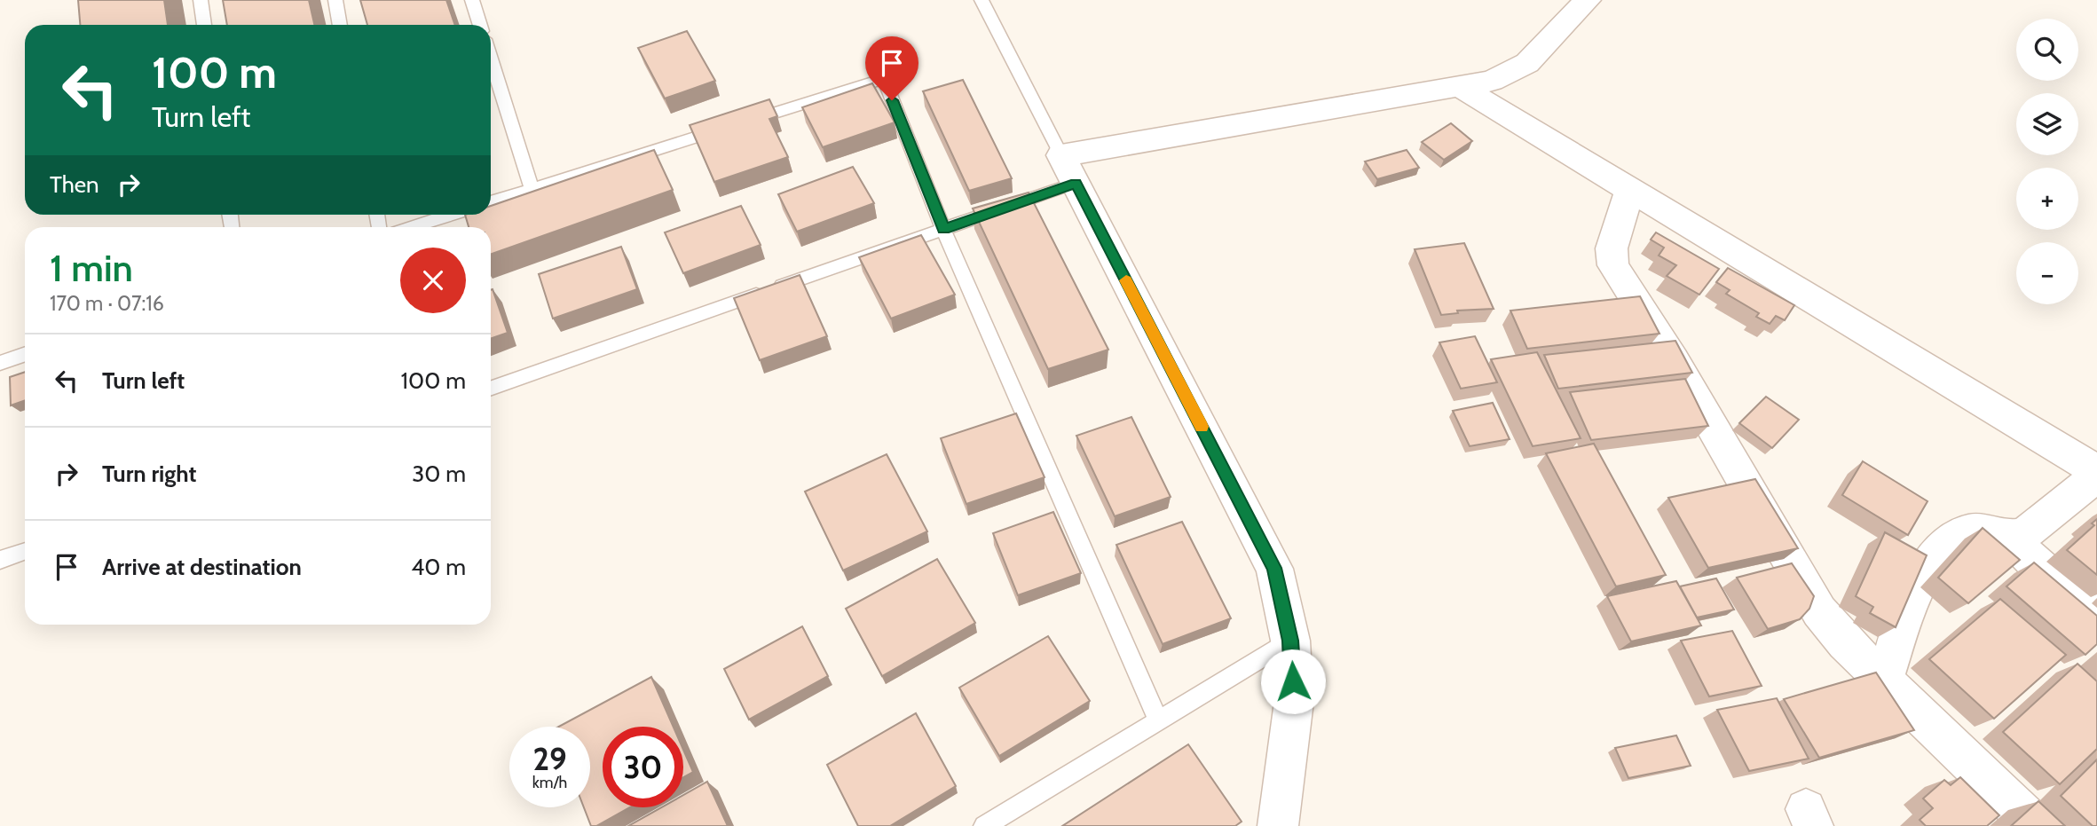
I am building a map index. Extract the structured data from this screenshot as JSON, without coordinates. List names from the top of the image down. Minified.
{"page":{"map_buttons":["+","−"],"turn":["100 m","Turn left"],"then":"Then","heading":["1 min","170 m · 07:16"],"list":[{"name":"Turn left","value":"100 m"},{"name":"Turn right","value":"30 m"},{"name":"Arrive at destination","value":"40 m"}],"speed":"29 km/h","limit":"30"}}
